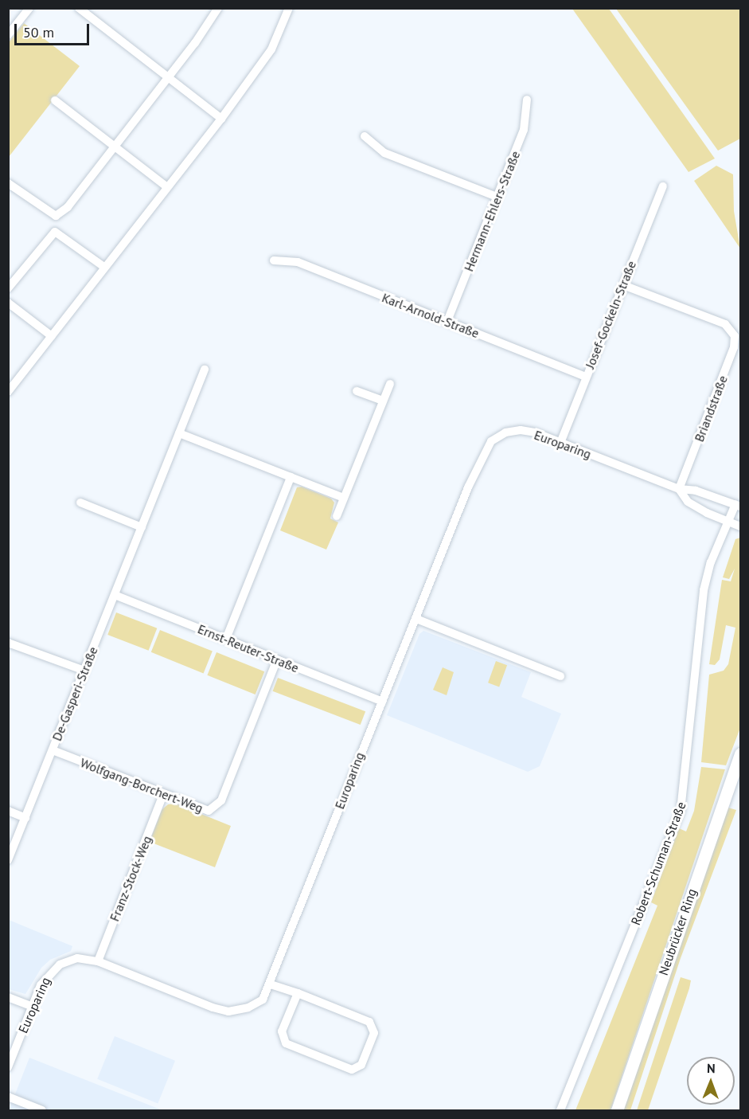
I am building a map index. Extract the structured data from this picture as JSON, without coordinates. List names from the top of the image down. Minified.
{"streets":{"main road":["Neubrücker Ring"],"street":["Hermann-Ehlers-Straße","Josef-Gockeln-Straße","Karl-Arnold-Straße","Briandstraße","Europaring","Ernst-Reuter-Straße","De-Gasperi-Straße","Wolfgang-Borchert-Weg","Robert-Schuman-Straße","Franz-Stock-Weg"]},"crossings":[["Hermann-Ehlers-Straße","Karl-Arnold-Straße"],["Josef-Gockeln-Straße","Karl-Arnold-Straße"],["Josef-Gockeln-Straße","Briandstraße"],["Josef-Gockeln-Straße","Europaring"],["Briandstraße","Europaring"],["Europaring","Ernst-Reuter-Straße"],["Europaring","Robert-Schuman-Straße"],["Europaring","Franz-Stock-Weg"],["Ernst-Reuter-Straße","De-Gasperi-Straße"],["Ernst-Reuter-Straße","Wolfgang-Borchert-Weg"],["De-Gasperi-Straße","Wolfgang-Borchert-Weg"],["Wolfgang-Borchert-Weg","Franz-Stock-Weg"]],"scale_bar":"50 m","north":"top"}
